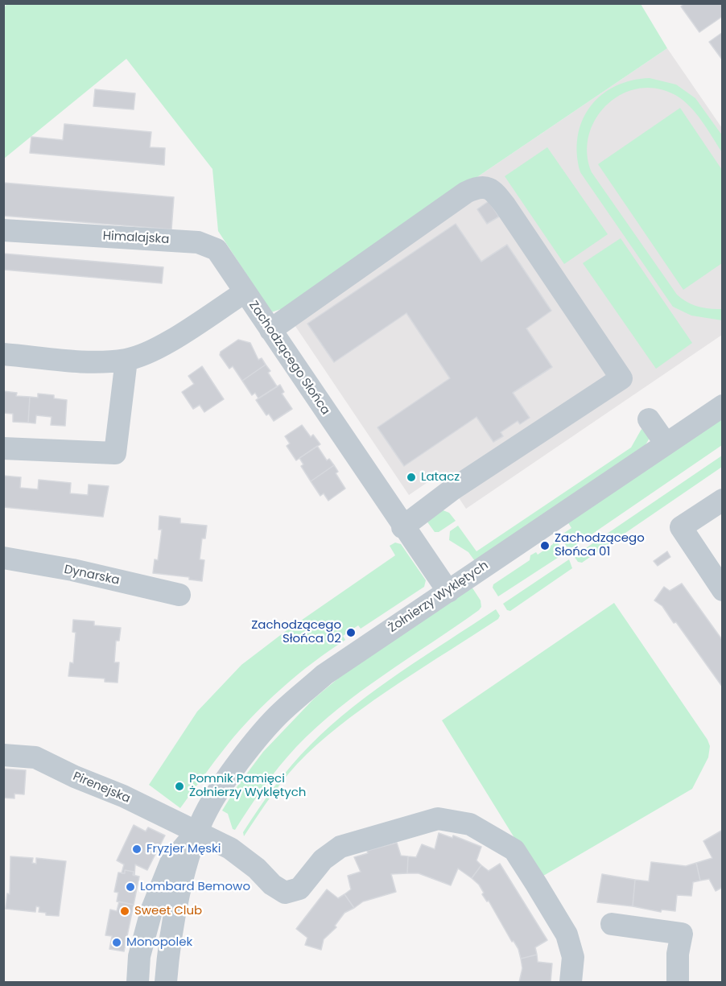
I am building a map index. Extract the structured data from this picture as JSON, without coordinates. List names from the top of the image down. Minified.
{"streets":{"street":["Himalajska","Zachodzącego Słońca","Dynarska","Żołnierzy Wyklętych","Pirenejska"]},"crossings":[["Himalajska","Zachodzącego Słońca"],["Zachodzącego Słońca","Żołnierzy Wyklętych"],["Żołnierzy Wyklętych","Pirenejska"]],"places":["Latacz","Zachodzącego Słońca 01","Zachodzącego Słońca 02","Pomnik Pamięci Żołnierzy Wyklętych","Fryzjer Męski","Lombard Bemowo","Sweet Club","Monopolek"]}
